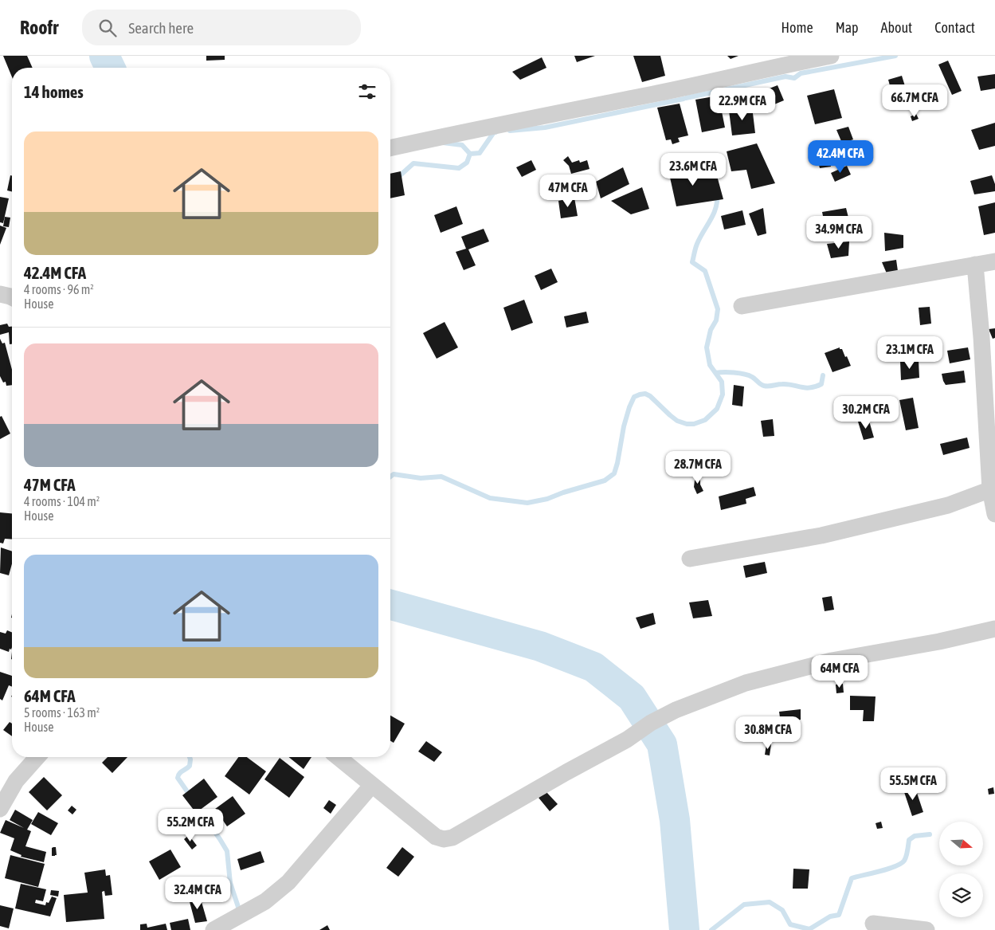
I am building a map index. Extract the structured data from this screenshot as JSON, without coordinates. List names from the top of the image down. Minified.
{"north":"right","page":{"header":"Roofr","search":"Search here","nav":["Home","Map","About","Contact"],"heading":"14 homes","price":["66.7M CFA","22.9M CFA","42.4M CFA","23.6M CFA","47M CFA","34.9M CFA","23.1M CFA","30.2M CFA","28.7M CFA","64M CFA","30.8M CFA","55.5M CFA","55.2M CFA","32.4M CFA"],"list":[{"name":"42.4M CFA","note":"4 rooms · 96 m² · House"},{"name":"47M CFA","note":"4 rooms · 104 m² · House"},{"name":"64M CFA","note":"5 rooms · 163 m² · House"}]}}
